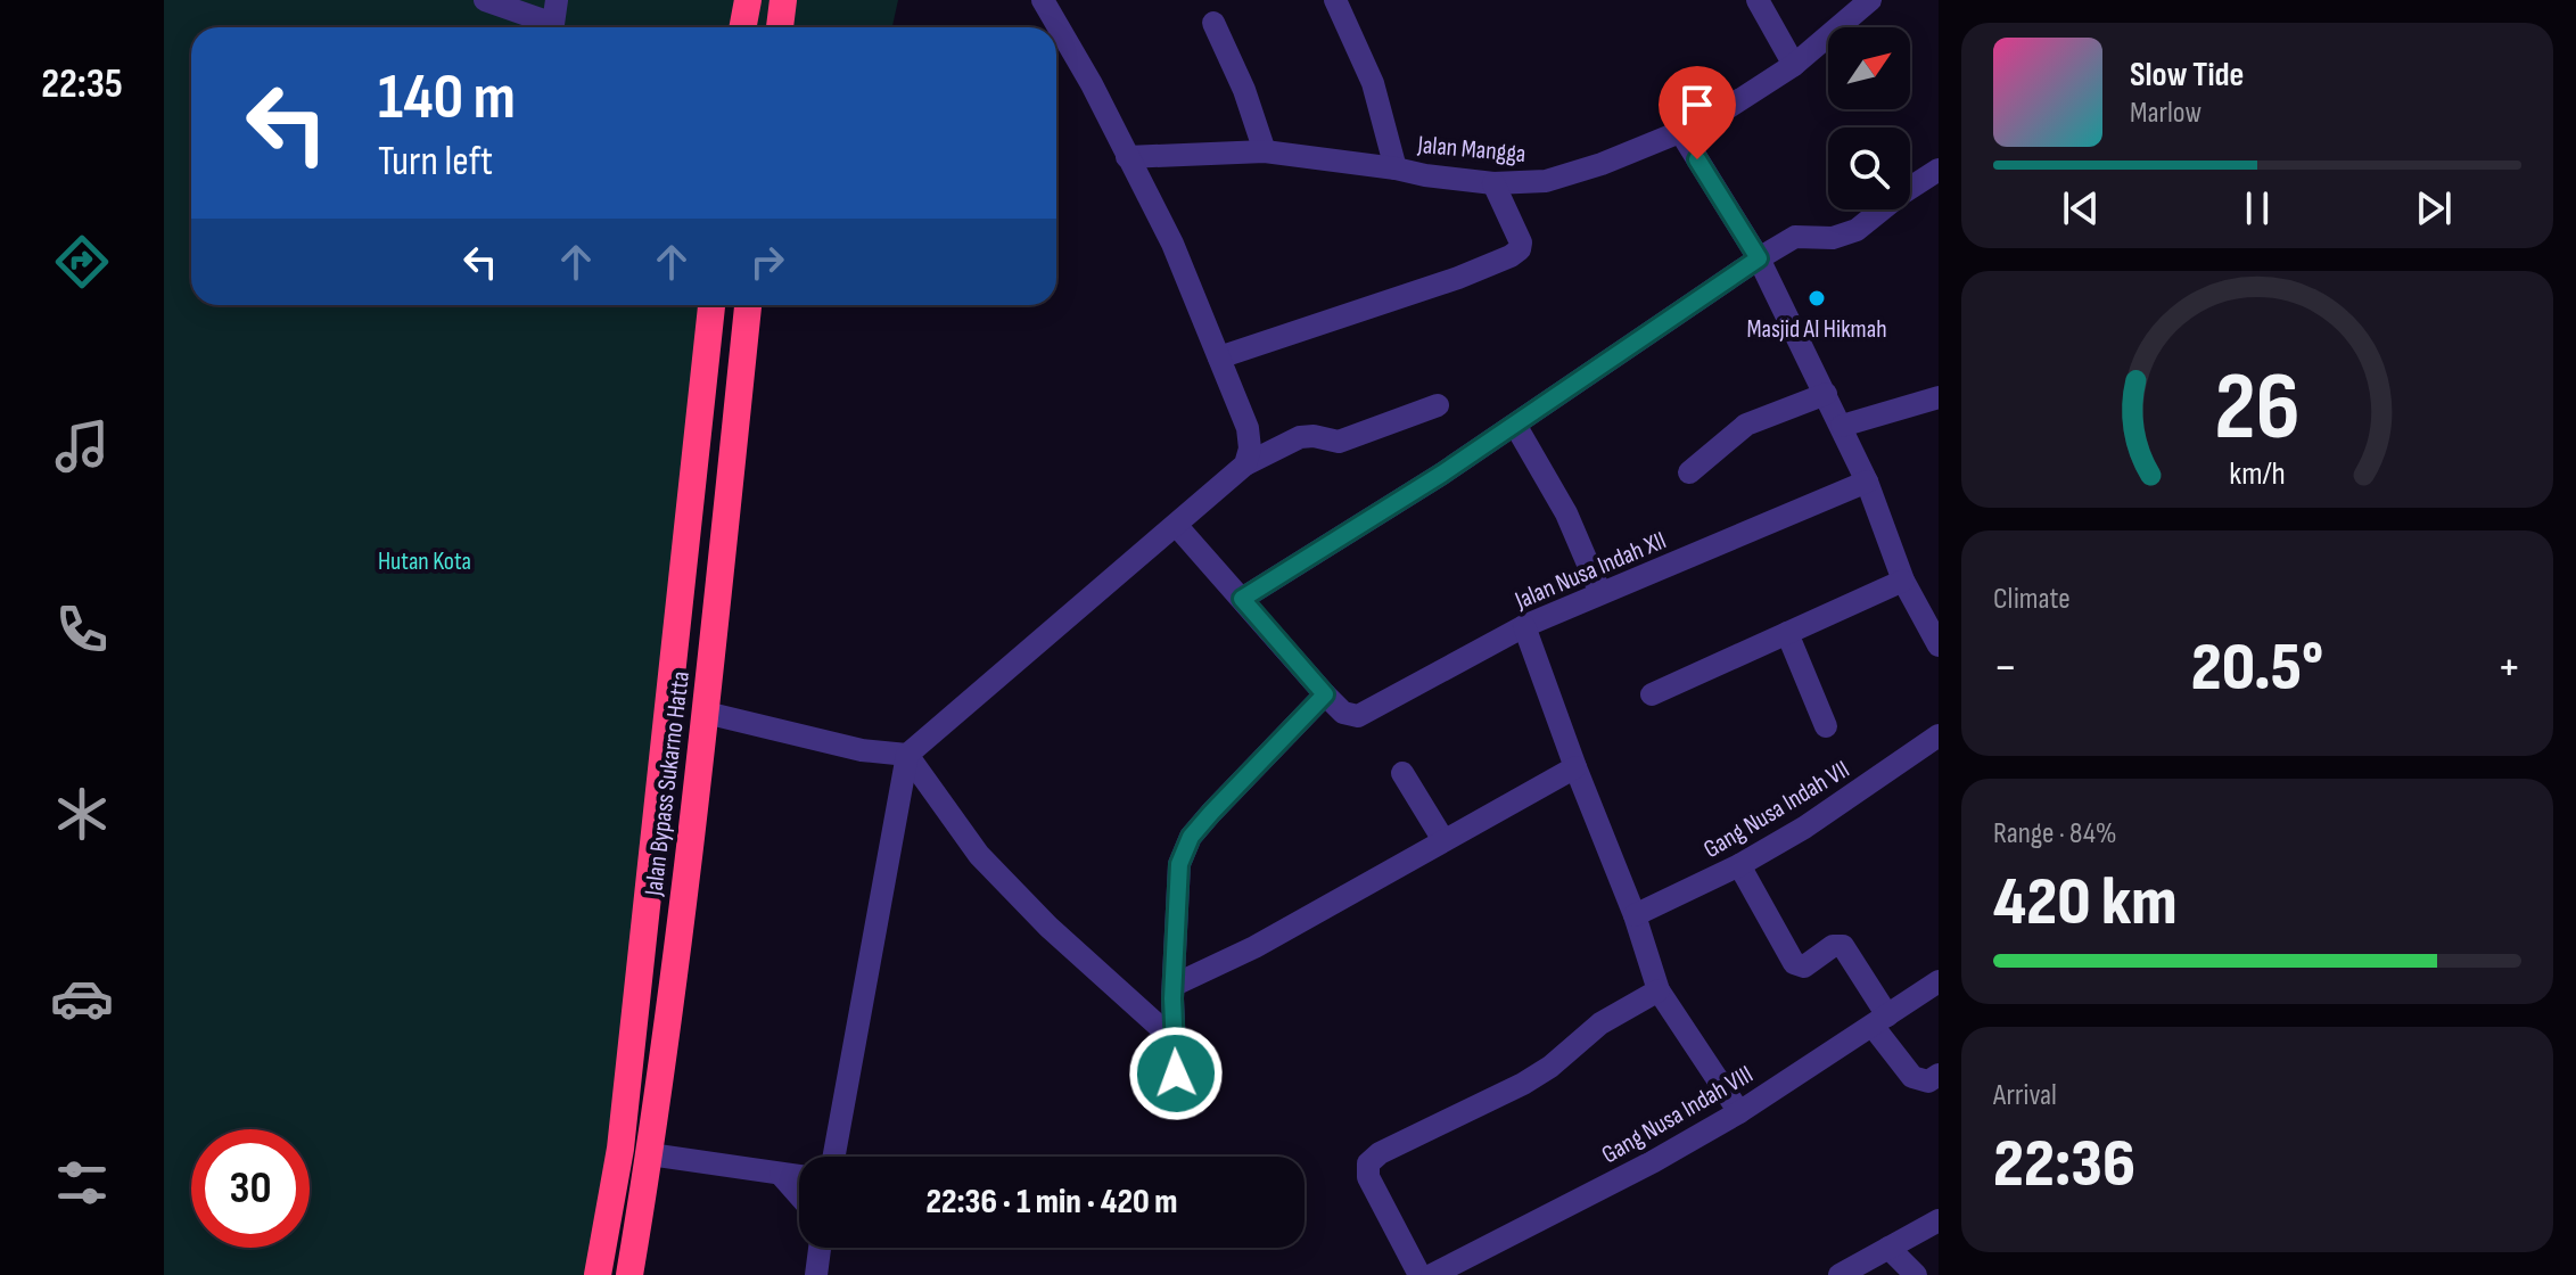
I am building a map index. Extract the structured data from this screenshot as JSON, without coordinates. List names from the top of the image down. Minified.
{"streets":{"highway":["Jalan Bypass Sukarno Hatta"],"street":["Jalan Mangga","Jalan Nusa Indah XII","Gang Nusa Indah VII","Gang Nusa Indah VIII"]},"parks":["Hutan Kota"],"places":["Masjid Al Hikmah"],"north":"top right","page":{"tabs":"22:35","turn":["140 m","Turn left"],"song":["Slow Tide","Marlow"],"tile":["Climate",["Range · 84%","420 km"],["Arrival","22:36"]],"heat":["−","20.5°","+"],"limit":"30","trip":"22:36 · 1 min · 420 m","gauge":["26","km/h"]}}
